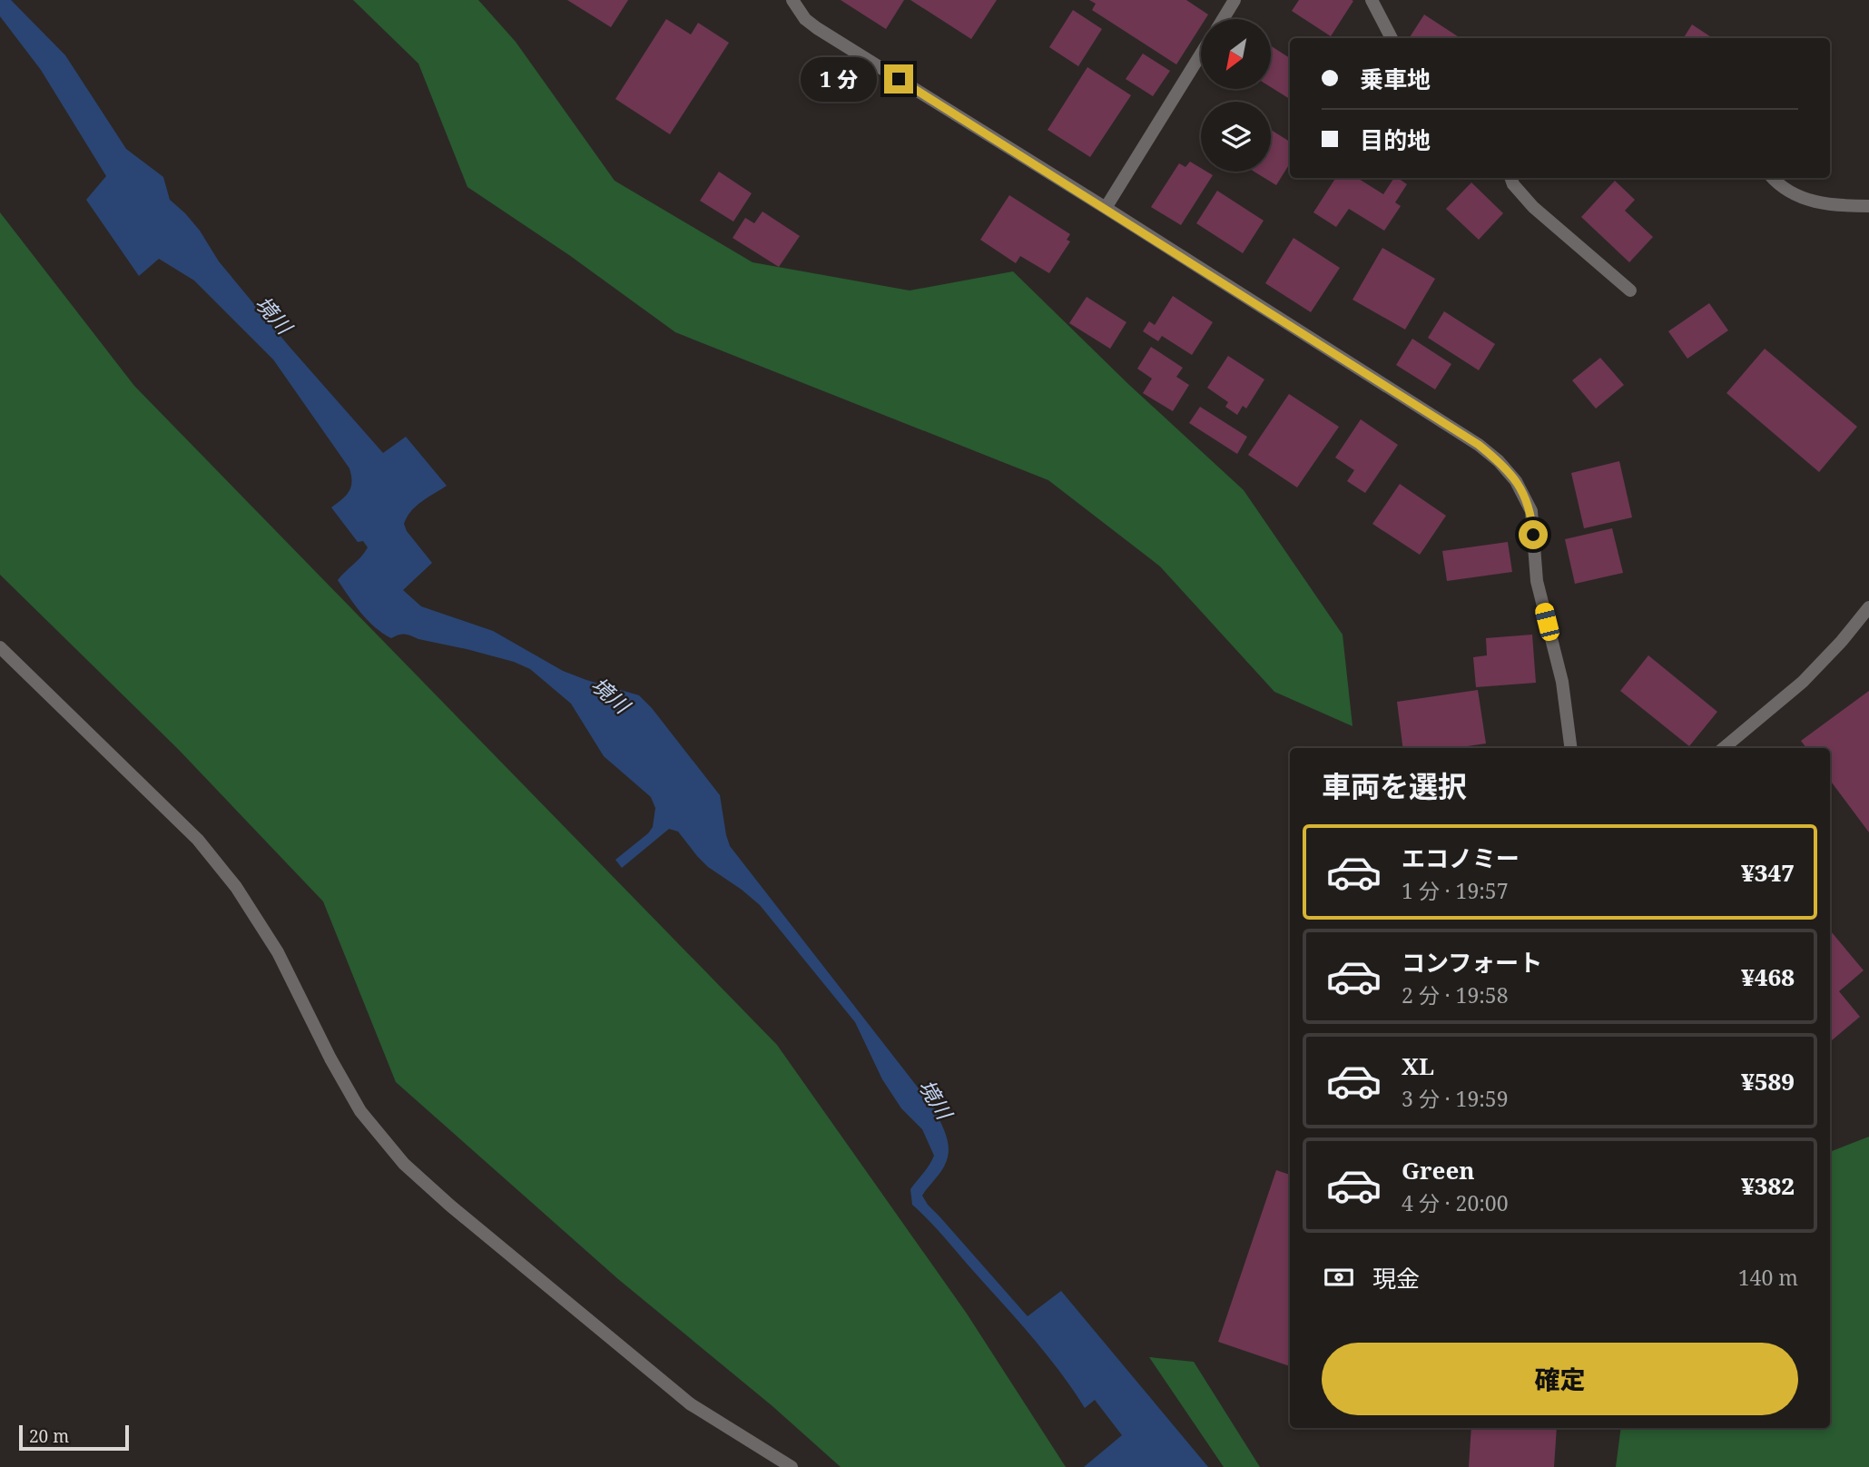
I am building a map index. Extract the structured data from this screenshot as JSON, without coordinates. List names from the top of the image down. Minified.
{"water":["境川"],"scale_bar":"20 m","north":"bottom left","page":{"banner":["乗車地","目的地"],"bubble":"1 分","heading":"車両を選択","list":[{"name":"エコノミー","note":"1 分 · 19:57","value":"¥347"},{"name":"コンフォート","note":"2 分 · 19:58","value":"¥468"},{"name":"XL","note":"3 分 · 19:59","value":"¥589"},{"name":"Green","note":"4 分 · 20:00","value":"¥382"}],"pay":["現金","140 m"],"buttons":"確定","scale":"20 m"}}
